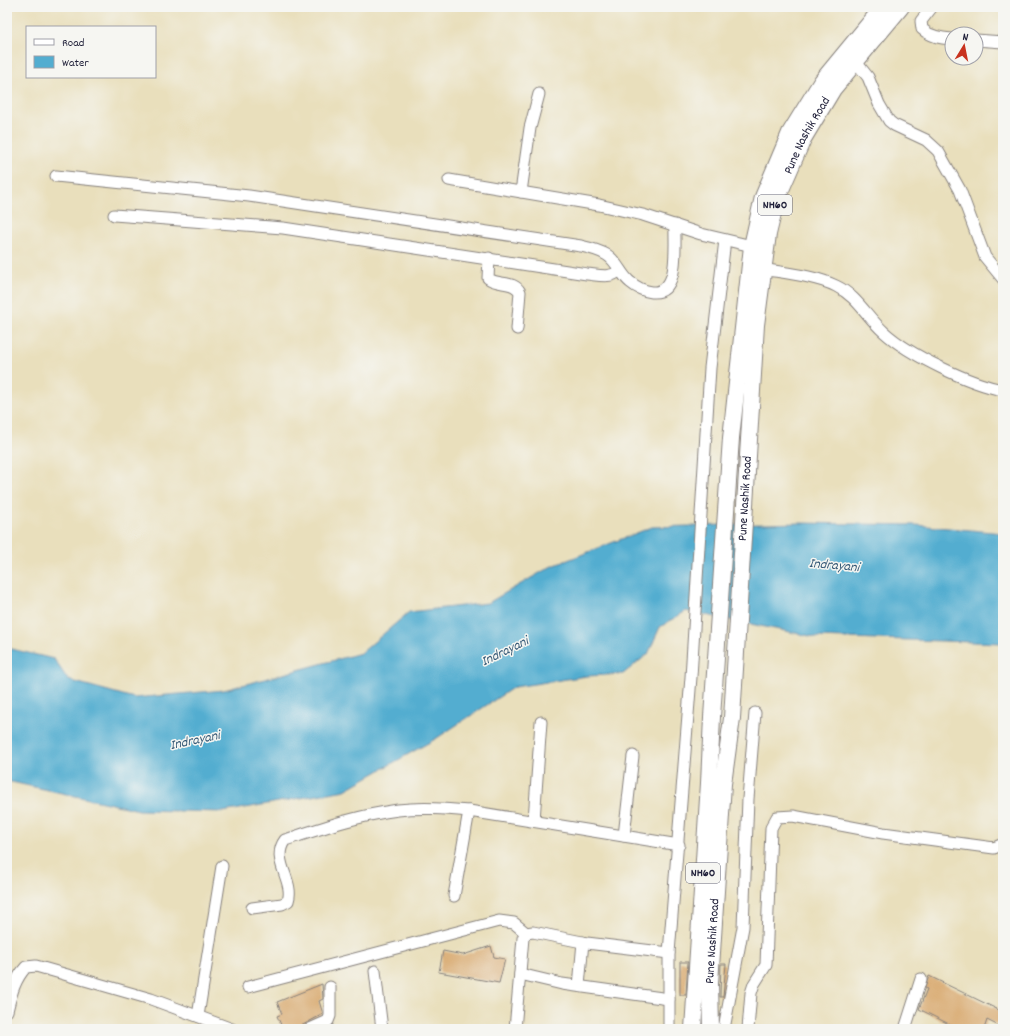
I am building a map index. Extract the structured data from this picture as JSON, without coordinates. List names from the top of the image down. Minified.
{"streets":{"highway":["Pune Nashik Road","NH60"]},"water":["Indrayani"],"legend":["Road","Water"],"north":"top"}
